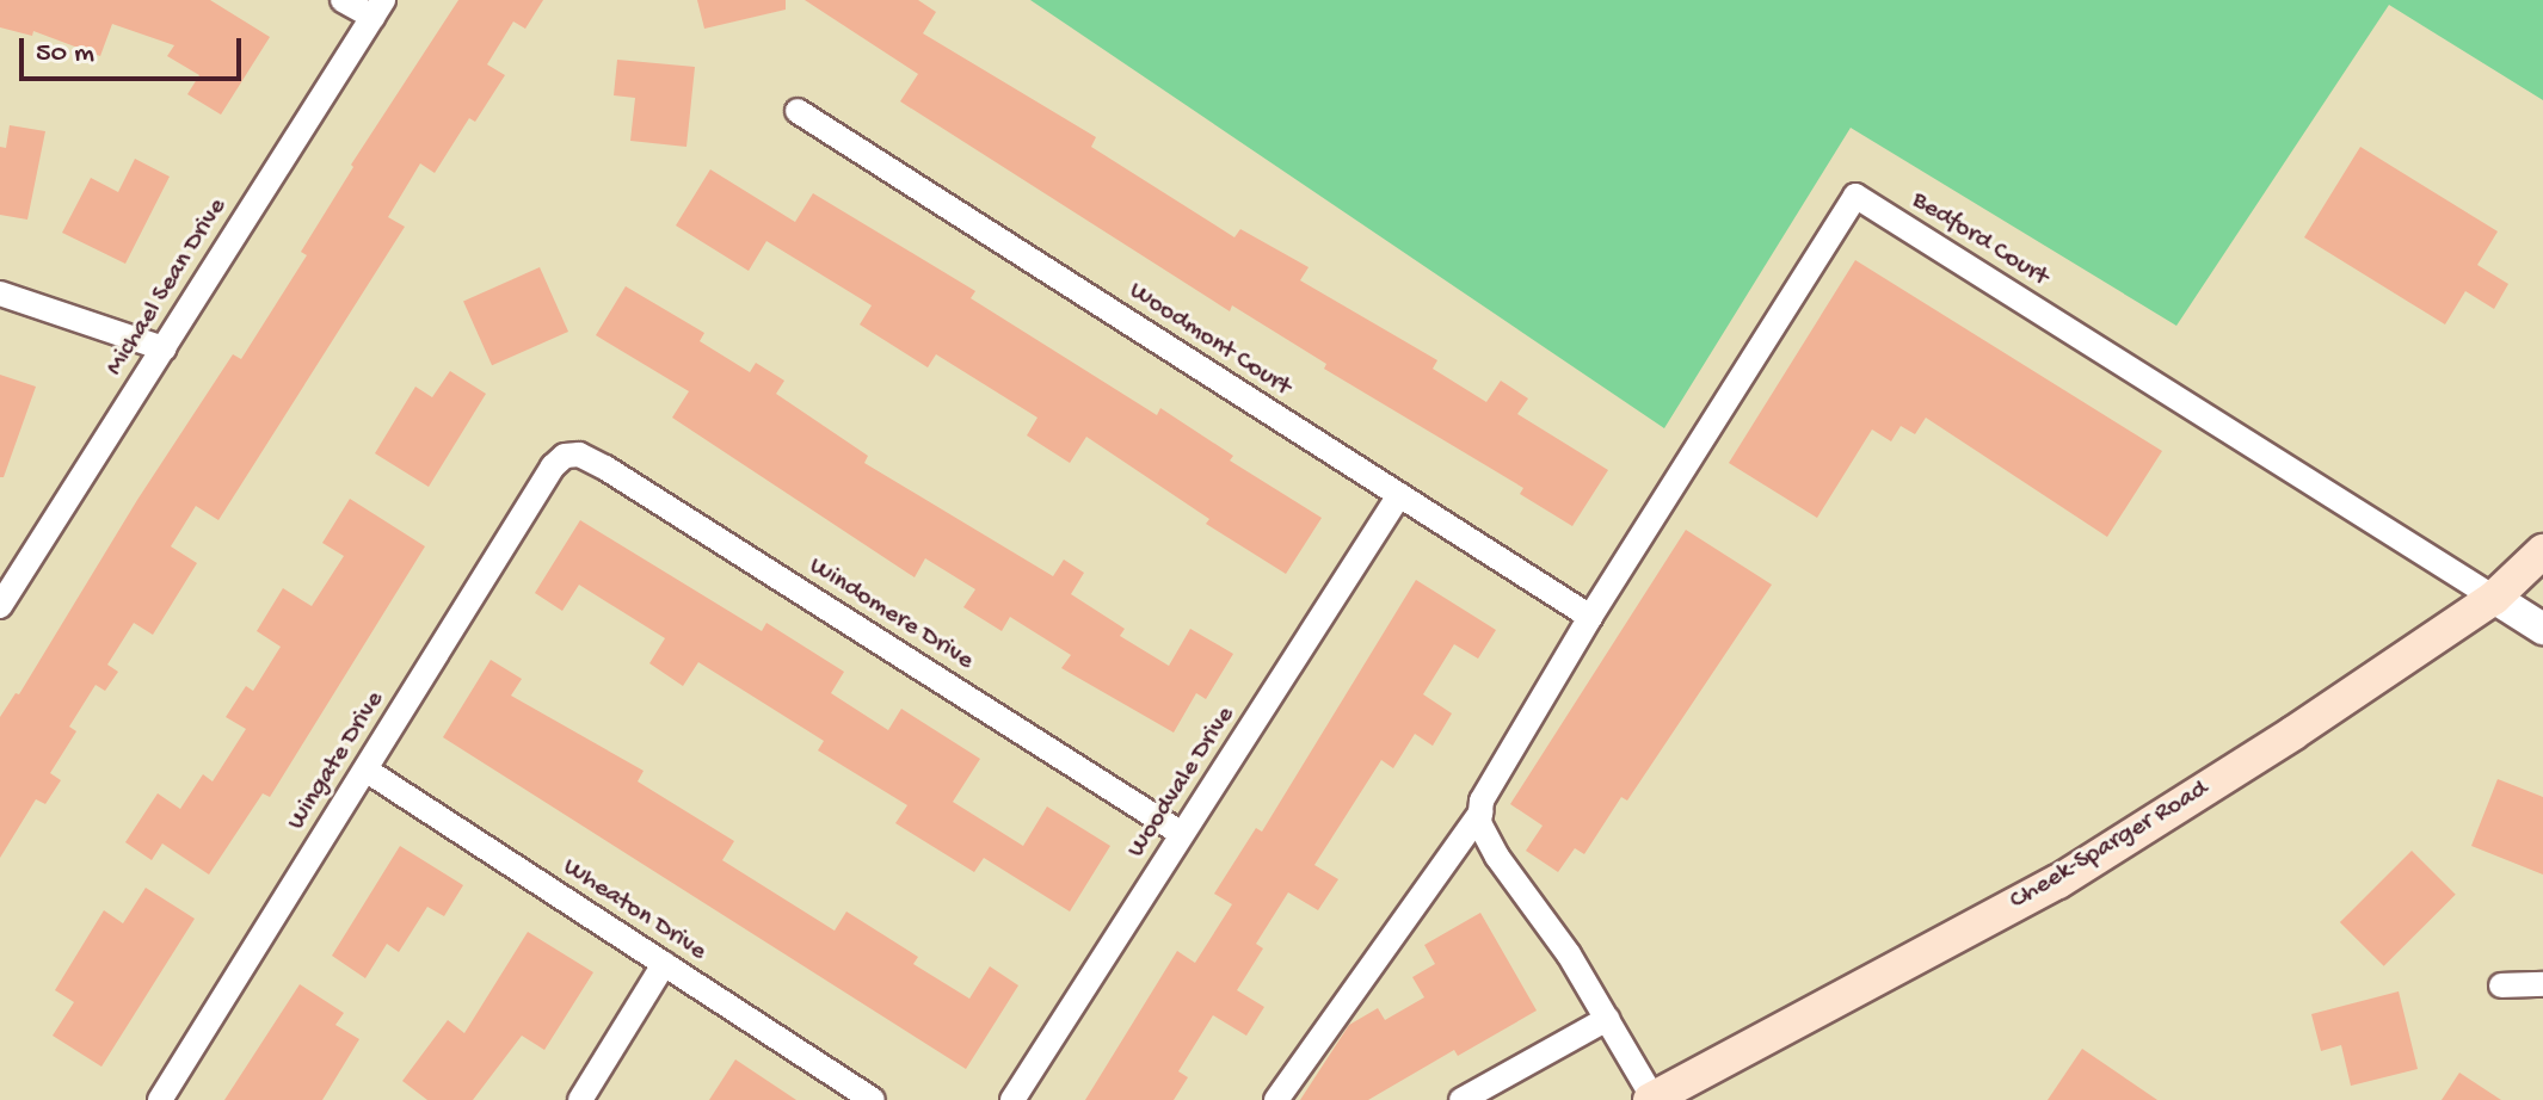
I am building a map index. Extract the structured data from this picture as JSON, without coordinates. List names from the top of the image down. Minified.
{"streets":{"main road":["Cheek-Sparger Road"],"street":["Bedford Court","Michael Sean Drive","Woodmont Court","Windomere Drive","Wingate Drive","Woodvale Drive","Wheaton Drive"]},"crossings":[["Bedford Court","Woodmont Court"],["Bedford Court","Cheek-Sparger Road"],["Woodmont Court","Woodvale Drive"],["Windomere Drive","Wingate Drive"],["Windomere Drive","Woodvale Drive"],["Wingate Drive","Wheaton Drive"]],"scale_bar":"50 m"}
